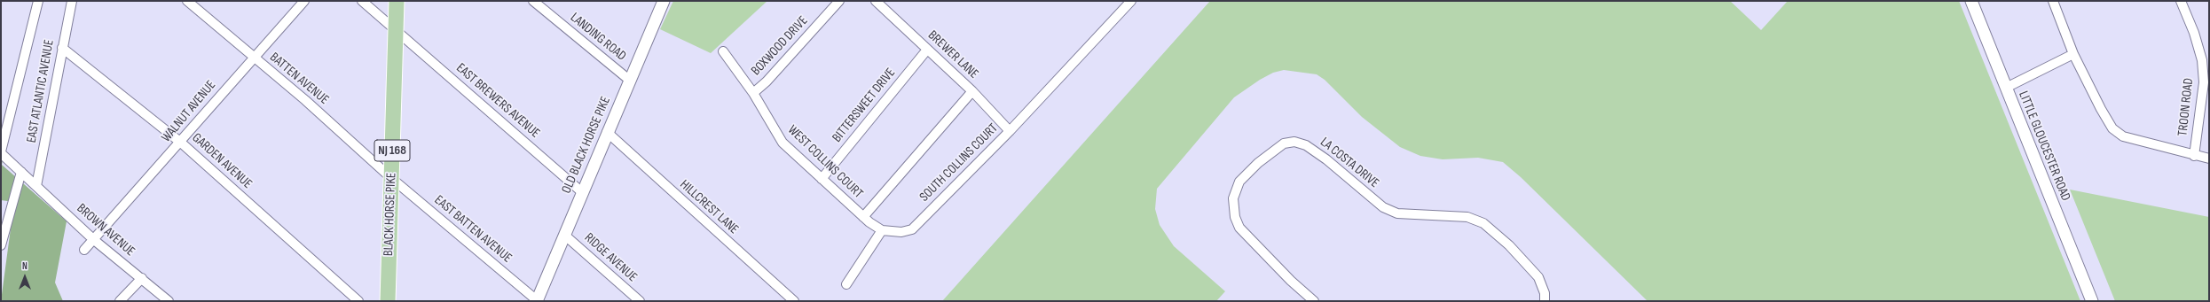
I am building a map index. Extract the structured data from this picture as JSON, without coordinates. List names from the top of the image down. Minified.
{"streets":{"main road":["NJ 168","BLACK HORSE PIKE"],"street":["LANDING ROAD","BOXWOOD DRIVE","BREWER LANE","BATTEN AVENUE","EAST ATLANTIC AVENUE","EAST BREWERS AVENUE","BITTERSWEET DRIVE","TROON ROAD","WALNUT AVENUE","OLD BLACK HORSE PIKE","LITTLE GLOUCESTER ROAD","GARDEN AVENUE","WEST COLLINS COURT","SOUTH COLLINS COURT","LA COSTA DRIVE","HILLCREST LANE","EAST BATTEN AVENUE","BROWN AVENUE","RIDGE AVENUE"]},"crossings":[["LANDING ROAD","OLD BLACK HORSE PIKE"],["BOXWOOD DRIVE","WEST COLLINS COURT"],["BREWER LANE","BITTERSWEET DRIVE"],["BREWER LANE","SOUTH COLLINS COURT"],["BATTEN AVENUE","WALNUT AVENUE"],["BATTEN AVENUE","BLACK HORSE PIKE"],["BATTEN AVENUE","EAST BATTEN AVENUE"],["EAST ATLANTIC AVENUE","GARDEN AVENUE"],["EAST ATLANTIC AVENUE","BROWN AVENUE"],["EAST BREWERS AVENUE","OLD BLACK HORSE PIKE"],["EAST BREWERS AVENUE","BLACK HORSE PIKE"],["BITTERSWEET DRIVE","WEST COLLINS COURT"],["WALNUT AVENUE","GARDEN AVENUE"],["WALNUT AVENUE","BROWN AVENUE"],["OLD BLACK HORSE PIKE","HILLCREST LANE"],["OLD BLACK HORSE PIKE","EAST BATTEN AVENUE"],["OLD BLACK HORSE PIKE","RIDGE AVENUE"],["WEST COLLINS COURT","SOUTH COLLINS COURT"],["BLACK HORSE PIKE","EAST BATTEN AVENUE"]],"north":"top"}
